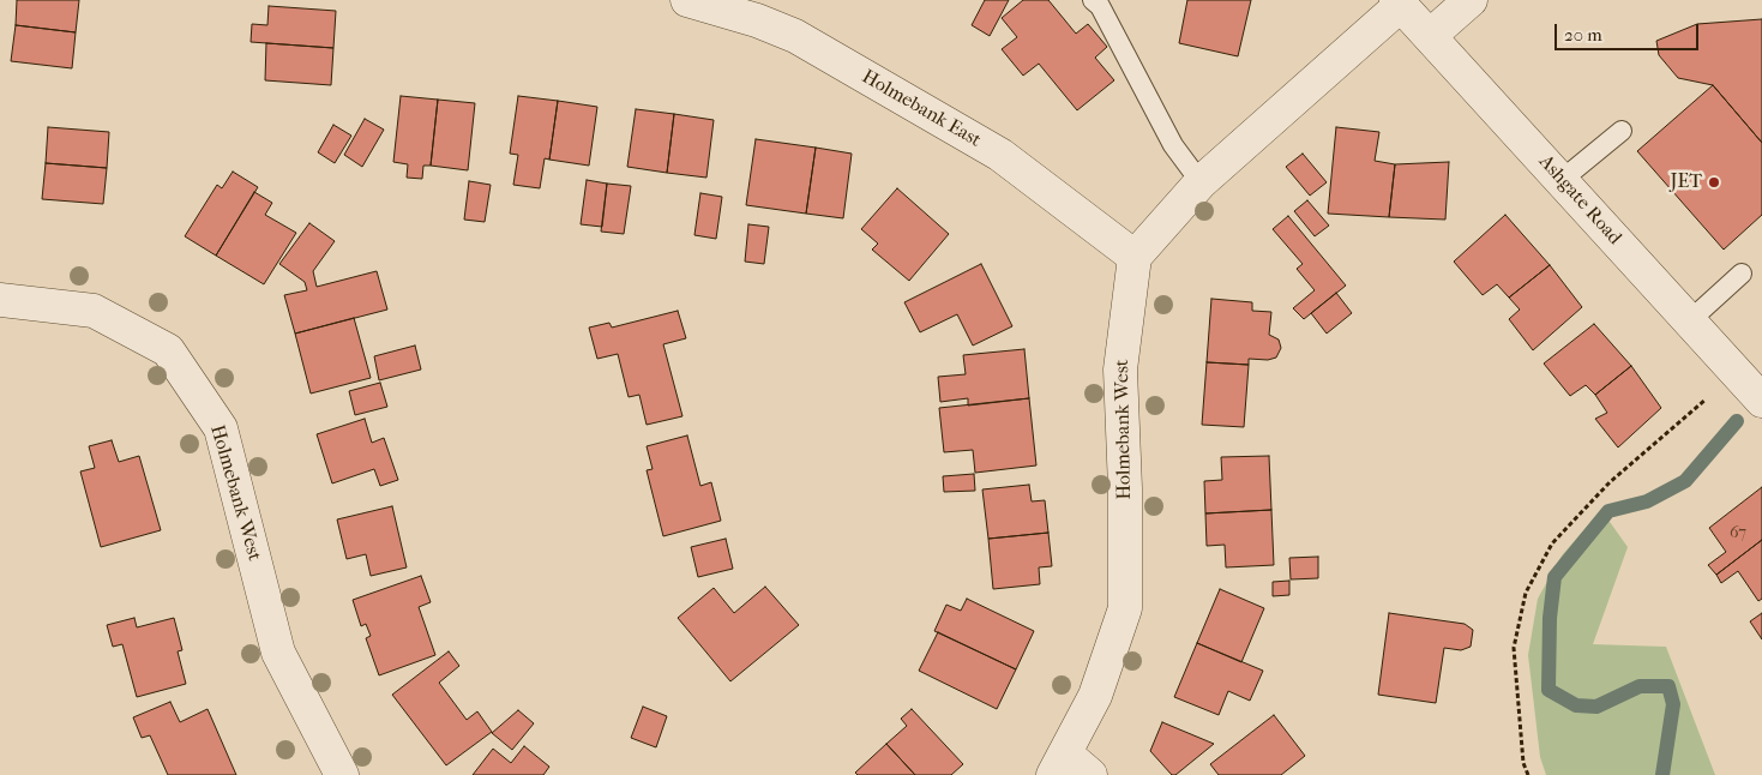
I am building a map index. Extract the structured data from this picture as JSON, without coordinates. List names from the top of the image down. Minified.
{"streets":{"street":["Holmebank East","Ashgate Road","Holmebank West"]},"crossings":[["Holmebank East","Holmebank West"]],"places":["JET"],"house_numbers":["67"],"scale_bar":"20 m"}
